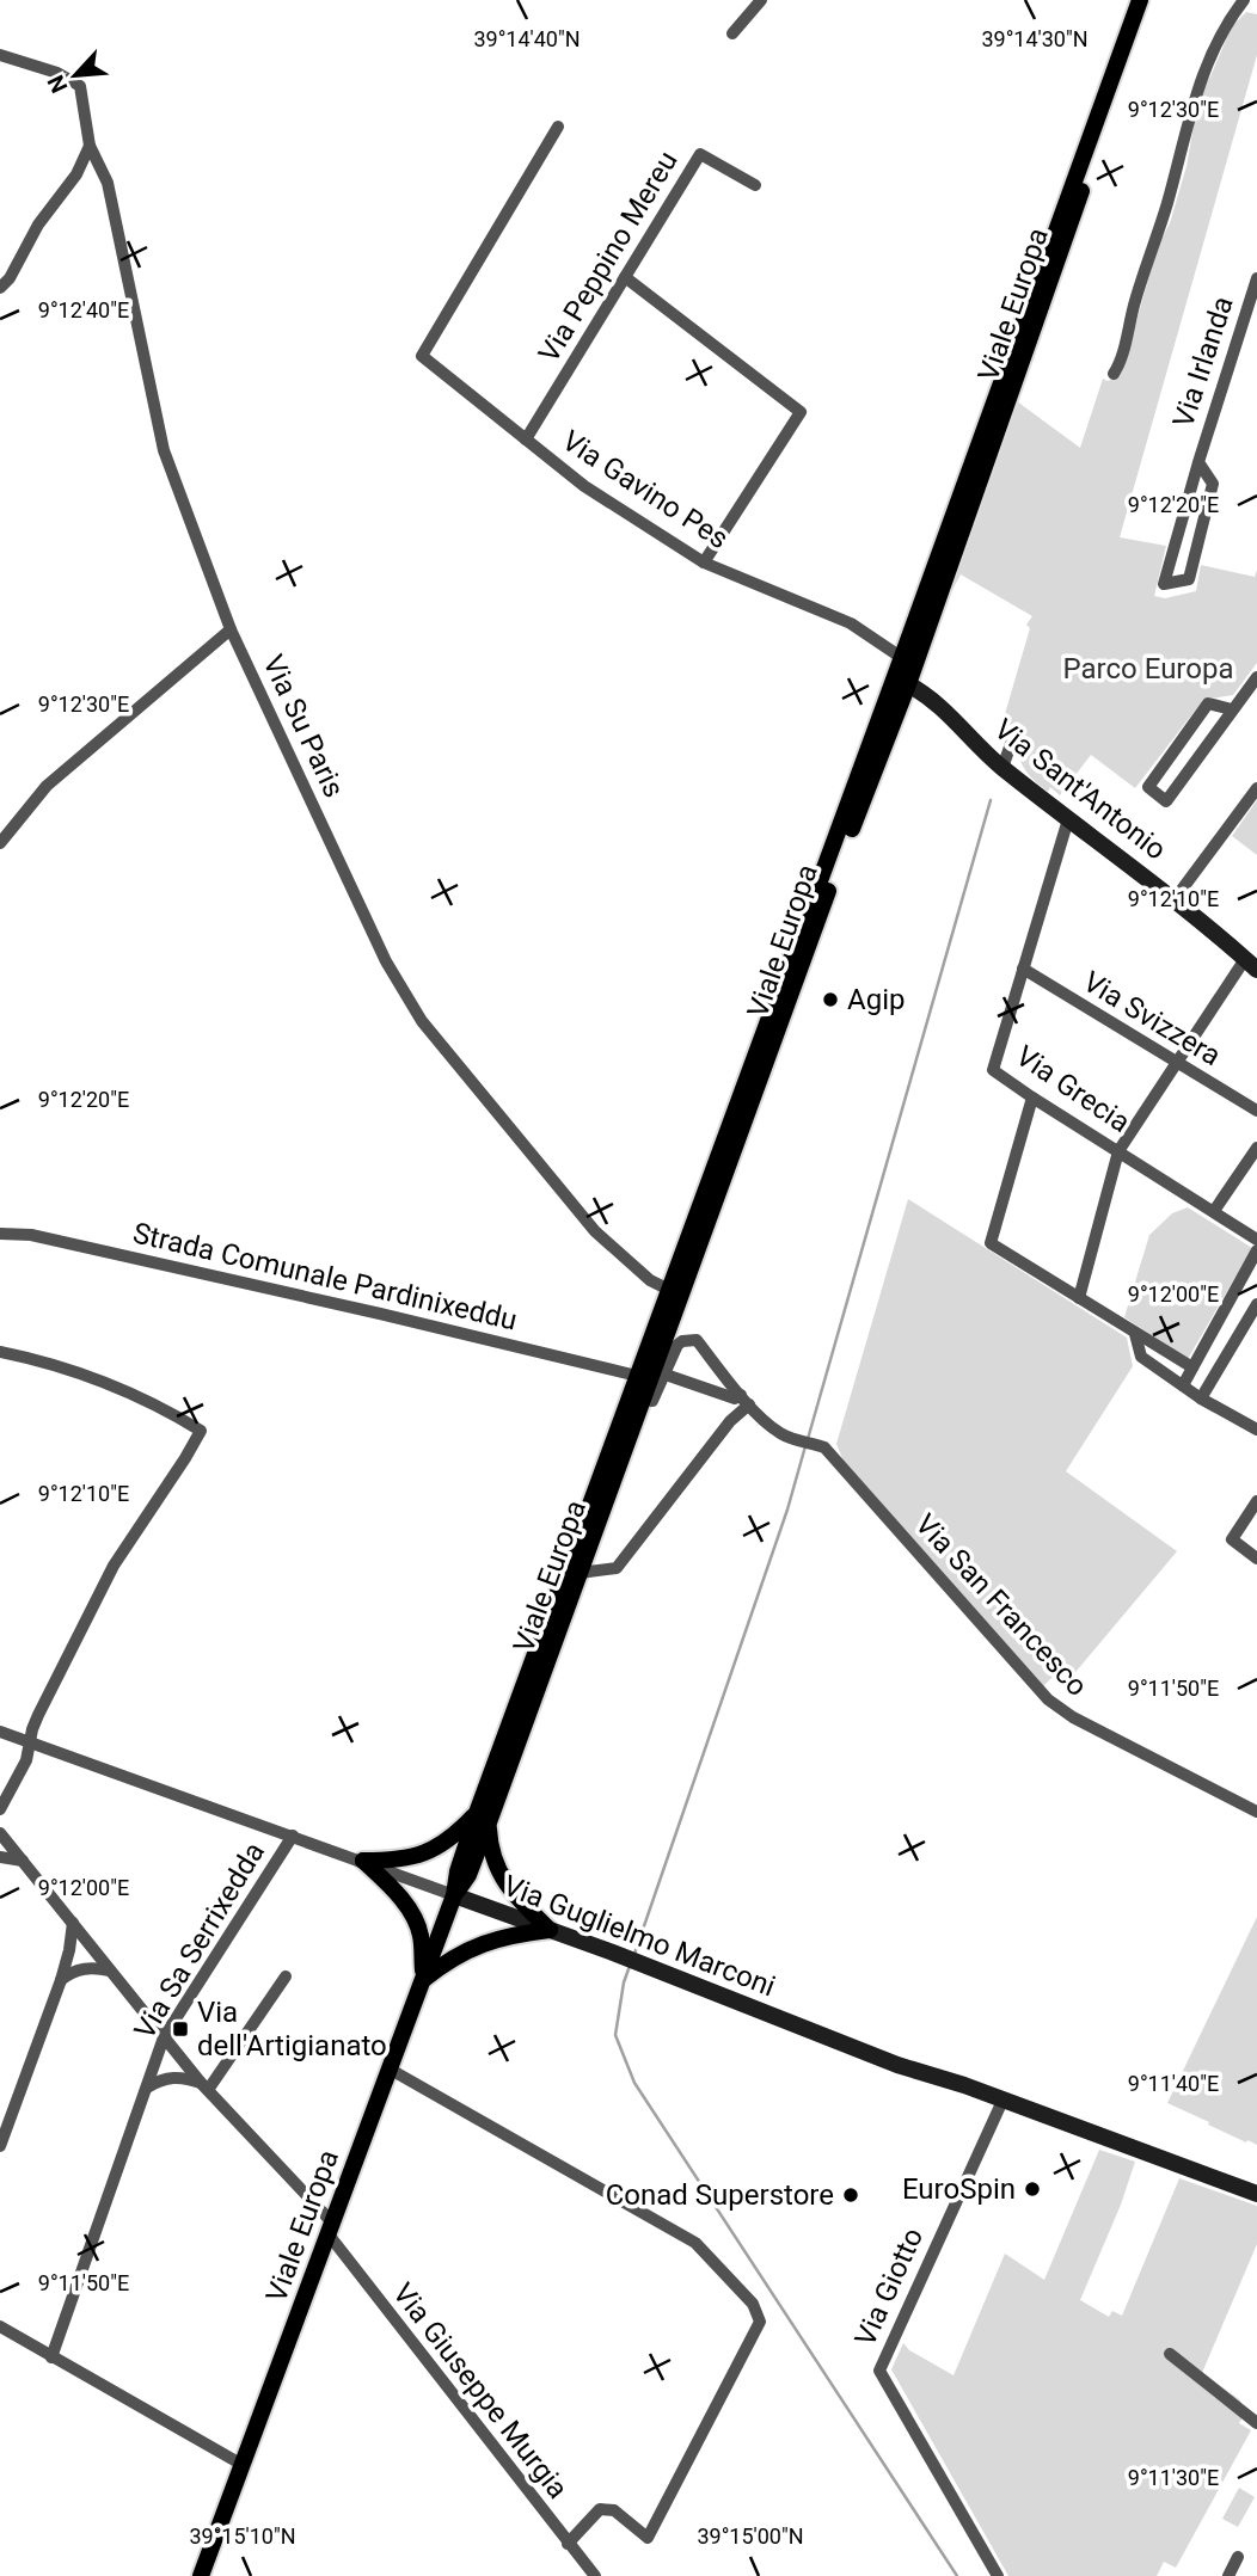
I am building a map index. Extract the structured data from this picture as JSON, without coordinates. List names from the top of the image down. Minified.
{"streets":{"main road":["Viale Europa","Via Sant'Antonio","Via Guglielmo Marconi"],"street":["Via Peppino Mereu","Via Irlanda","Via Gavino Pes","Via Su Paris","Via Svizzera","Via Grecia","Strada Comunale Pardinixeddu","Via San Francesco","Via Sa Serrixedda","Via Giotto","Via Giuseppe Murgia"]},"crossings":[["Via Peppino Mereu","Via Gavino Pes"],["Viale Europa","Via Gavino Pes"],["Viale Europa","Via Su Paris"],["Viale Europa","Via Sant'Antonio"],["Viale Europa","Strada Comunale Pardinixeddu"],["Viale Europa","Via San Francesco"],["Viale Europa","Via Guglielmo Marconi"],["Viale Europa","Via Giuseppe Murgia"],["Via Sant'Antonio","Via Grecia"],["Via Svizzera","Via Grecia"],["Via Guglielmo Marconi","Via Sa Serrixedda"],["Via Guglielmo Marconi","Via Giotto"],["Via Sa Serrixedda","Via Giuseppe Murgia"]],"parks":["Parco Europa"],"places":{"other":["Agip","EuroSpin","Conad Superstore"],"transit":["Via dell'Artigianato"]},"north":"bottom left","coordinates":["39°14'40\"N","39°14'30\"N","9°12'30\"E","9°12'40\"E","9°12'20\"E","9°12'10\"E","9°12'00\"E","9°11'50\"E","9°11'40\"E","9°11'30\"E","39°15'10\"N","39°15'00\"N"]}
